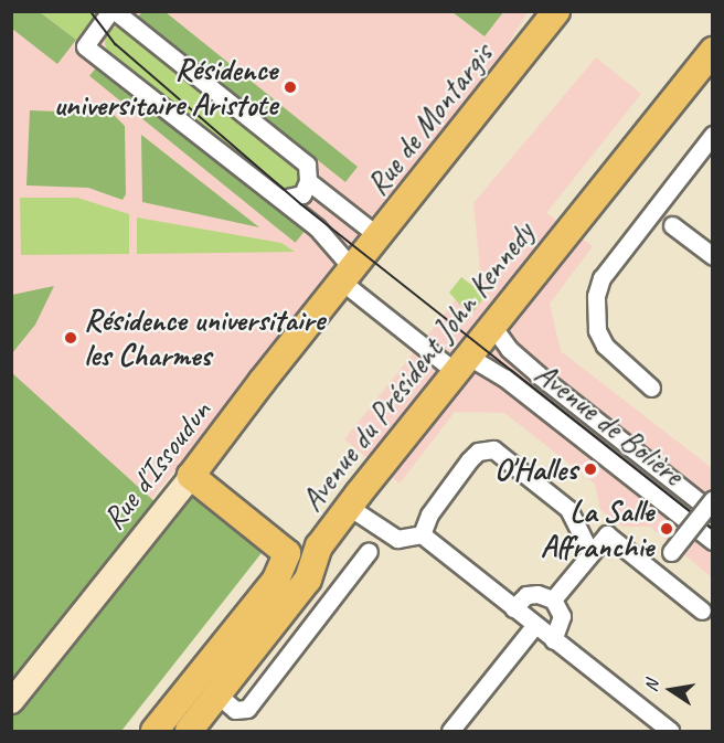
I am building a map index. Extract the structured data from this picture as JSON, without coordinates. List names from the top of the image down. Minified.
{"streets":{"main road":["Rue de Montargis","Avenue du Président John Kennedy","Rue d'Issoudun"],"street":["Avenue de Bolière"]},"crossings":[["Rue de Montargis","Avenue de Bolière"],["Rue de Montargis","Rue d'Issoudun"],["Avenue du Président John Kennedy","Avenue de Bolière"],["Avenue de Bolière","Rue d'Issoudun"]],"places":["Résidence universitaire Aristote","Résidence universitaire les Charmes","O'Halles","La Salle Affranchie"],"north":"left"}
